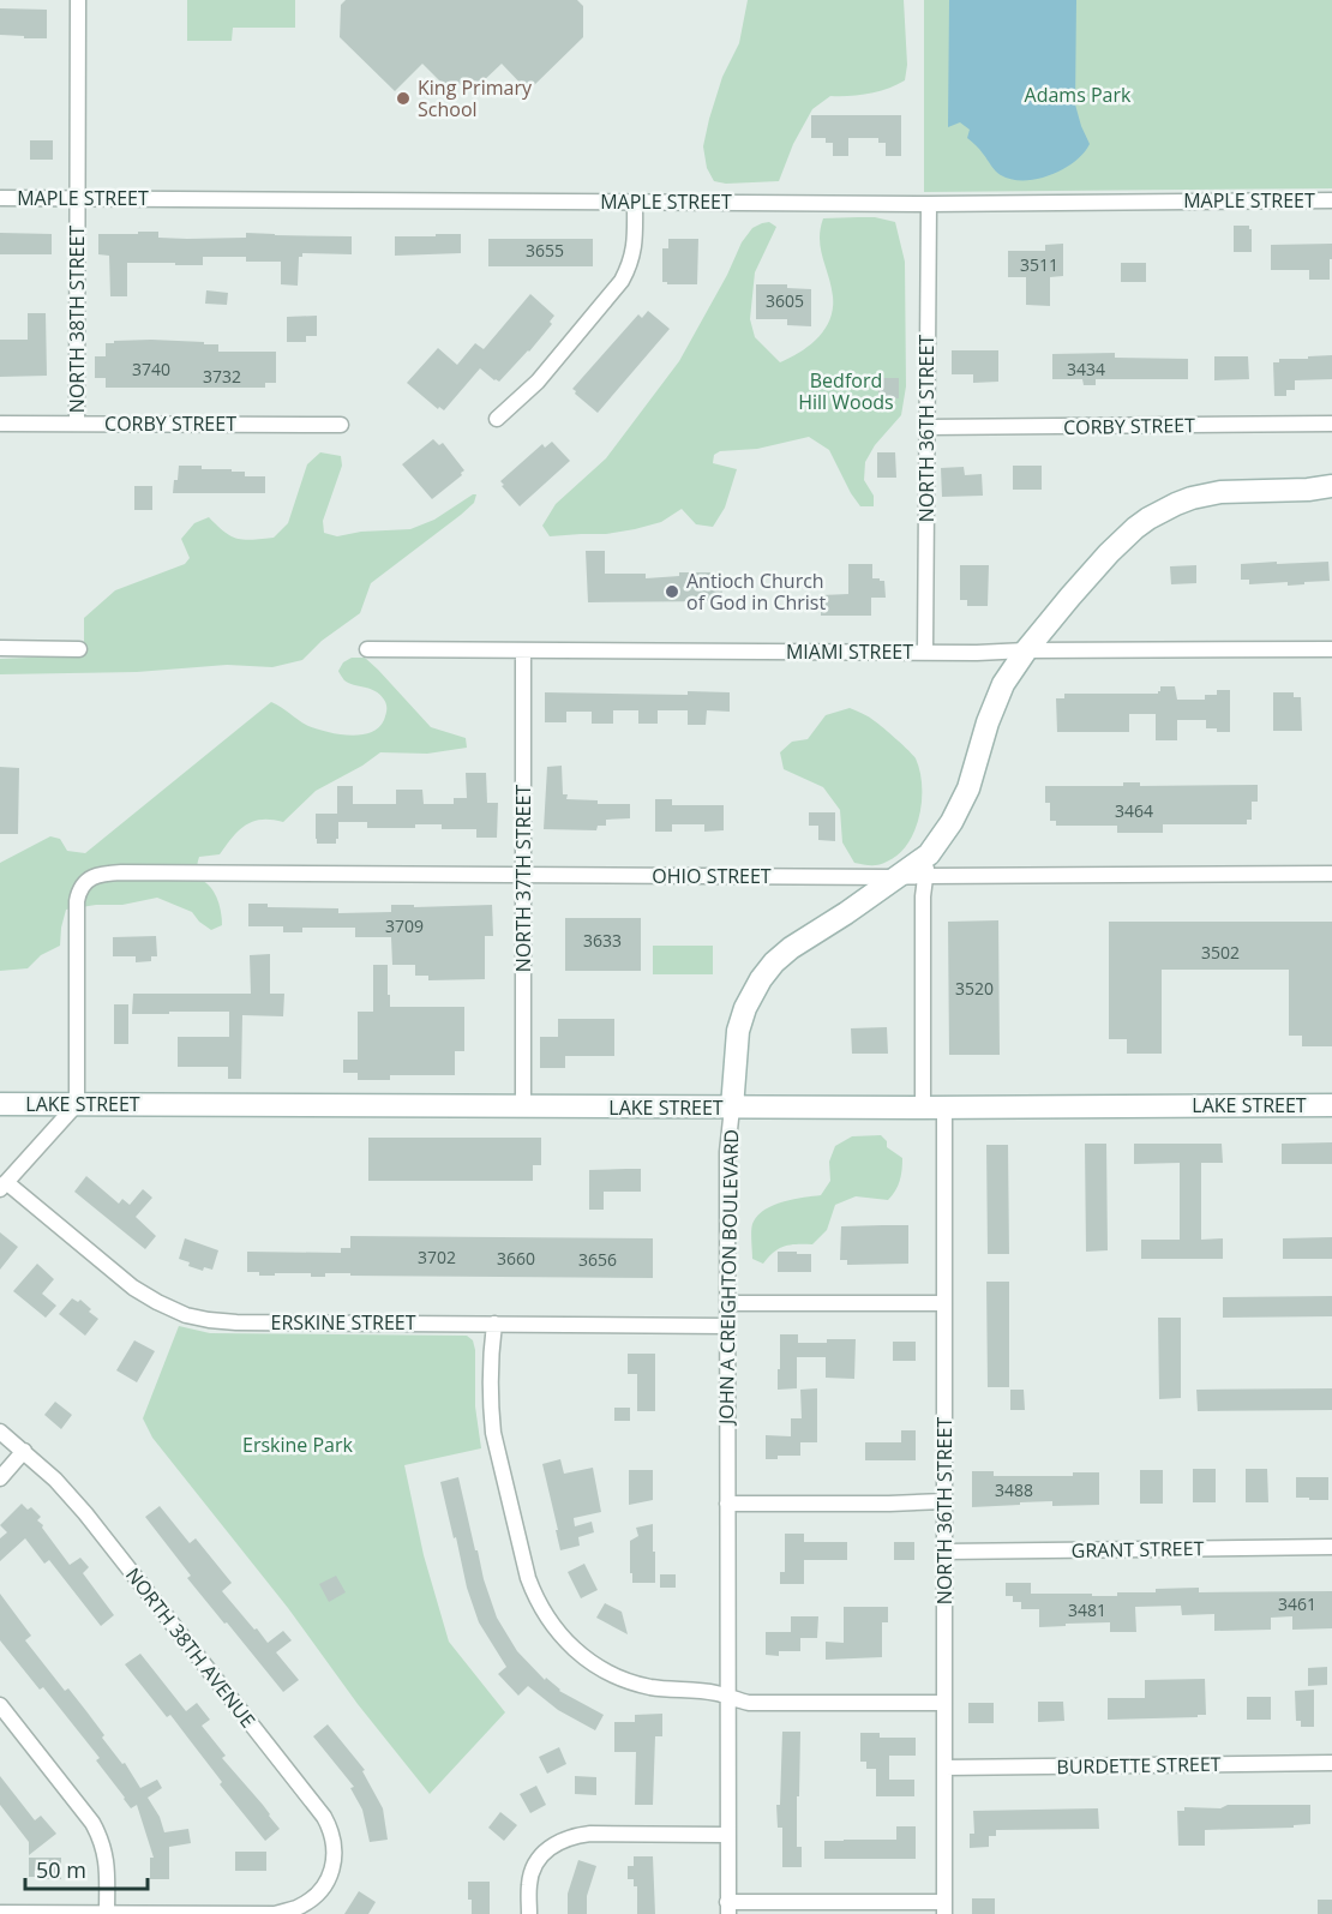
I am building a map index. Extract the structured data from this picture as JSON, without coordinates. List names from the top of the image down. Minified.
{"streets":{"main road":["LAKE STREET","JOHN A CREIGHTON BOULEVARD"],"street":["MAPLE STREET","NORTH 38TH STREET","CORBY STREET","NORTH 36TH STREET","MIAMI STREET","OHIO STREET","NORTH 37TH STREET","ERSKINE STREET","GRANT STREET","NORTH 38TH AVENUE","BURDETTE STREET"]},"crossings":[["MAPLE STREET","NORTH 38TH STREET"],["MAPLE STREET","NORTH 36TH STREET"],["NORTH 38TH STREET","CORBY STREET"],["CORBY STREET","NORTH 36TH STREET"],["NORTH 36TH STREET","MIAMI STREET"],["NORTH 36TH STREET","LAKE STREET"],["NORTH 36TH STREET","JOHN A CREIGHTON BOULEVARD"],["NORTH 36TH STREET","GRANT STREET"],["NORTH 36TH STREET","BURDETTE STREET"],["MIAMI STREET","NORTH 37TH STREET"],["MIAMI STREET","JOHN A CREIGHTON BOULEVARD"],["OHIO STREET","NORTH 37TH STREET"],["OHIO STREET","LAKE STREET"],["OHIO STREET","JOHN A CREIGHTON BOULEVARD"],["NORTH 37TH STREET","LAKE STREET"],["LAKE STREET","JOHN A CREIGHTON BOULEVARD"],["JOHN A CREIGHTON BOULEVARD","ERSKINE STREET"]],"parks":["Adams Park","Bedford Hill Woods","Erskine Park"],"places":["King Primary School","Antioch Church of God in Christ"],"house_numbers":["3655","3511","3605","3740","3434","3732","3464","3709","3633","3502","3520","3702","3660","3656","3488","3461","3481"],"scale_bar":"50 m"}
